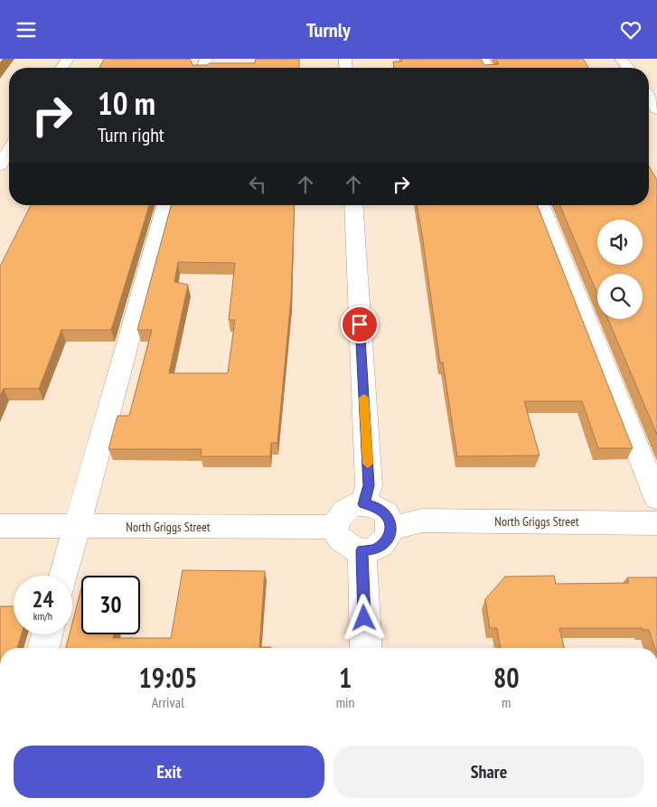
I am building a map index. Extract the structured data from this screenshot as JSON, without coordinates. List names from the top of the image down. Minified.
{"streets":{"street":["North Griggs Street"]},"page":{"header":"Turnly","turn":["10 m","Turn right"],"speed":"24 km/h","limit":"30","eta":["19:05","Arrival","1","min","80","m"],"buttons":["Exit","Share"]}}
